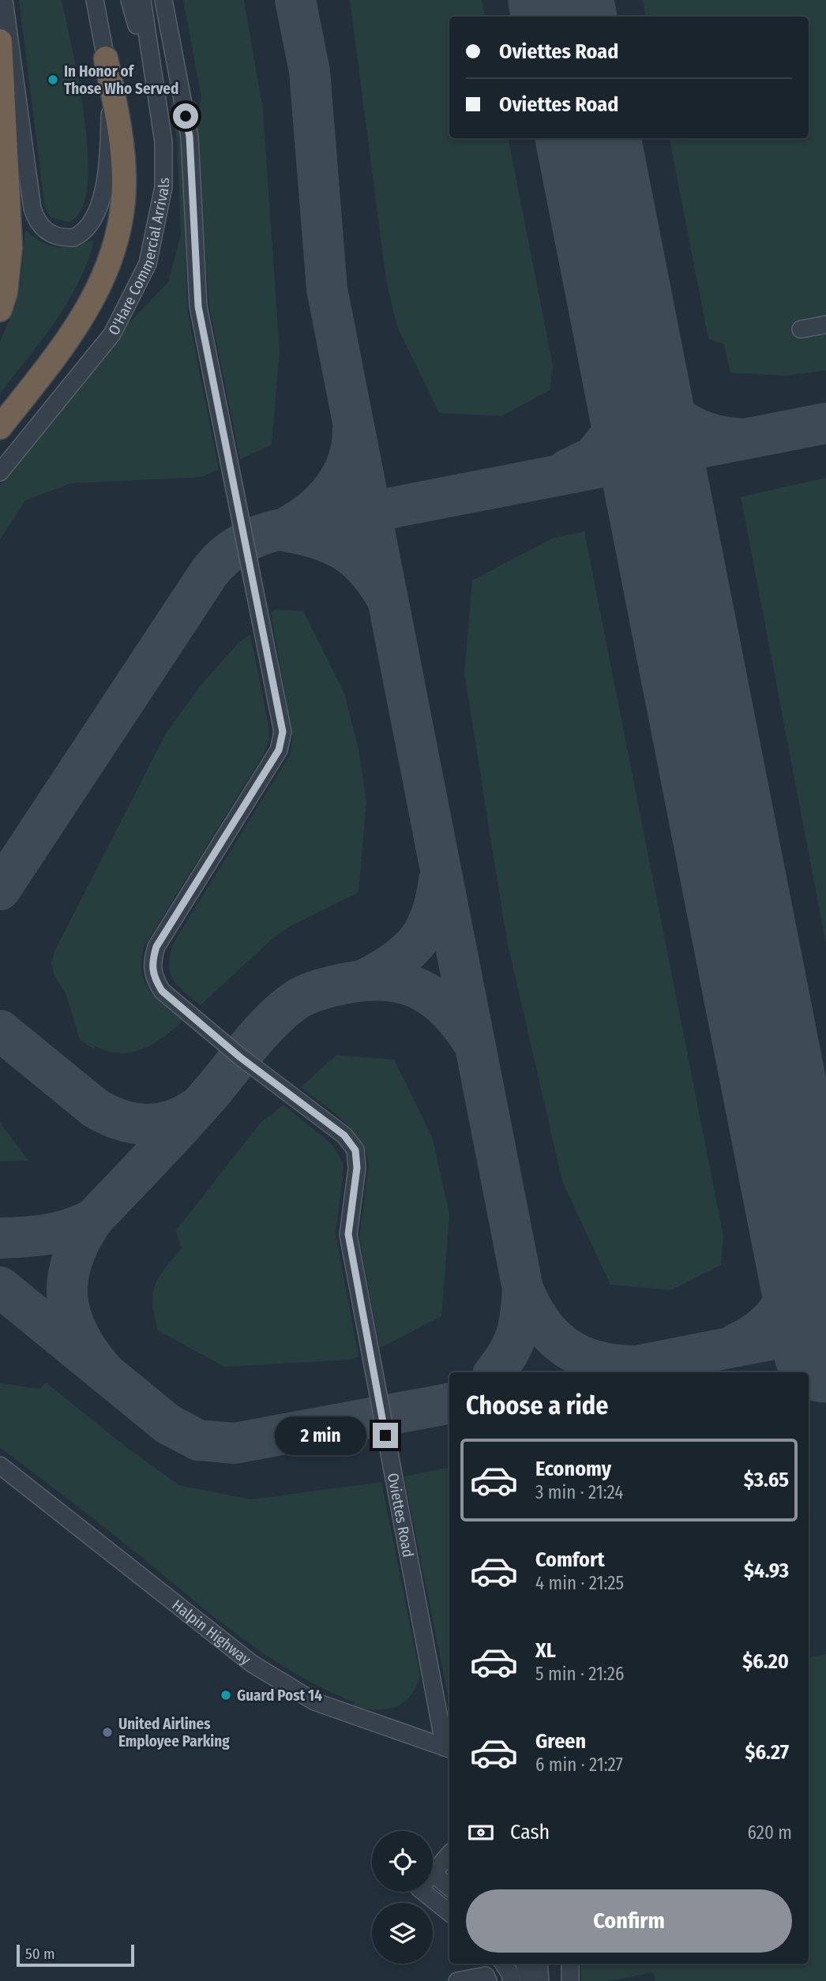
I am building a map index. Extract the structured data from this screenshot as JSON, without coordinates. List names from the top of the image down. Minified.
{"streets":{"street":["O'Hare Commercial Arrivals","Oviettes Road","Halpin Highway"]},"crossings":[["Oviettes Road","Halpin Highway"]],"places":["In Honor of Those Who Served","Guard Post 14","United Airlines Employee Parking"],"scale_bar":"50 m","page":{"banner":["Oviettes Road","Oviettes Road"],"heading":"Choose a ride","bubble":"2 min","list":[{"name":"Economy","note":"3 min · 21:24","value":"$3.65"},{"name":"Comfort","note":"4 min · 21:25","value":"$4.93"},{"name":"XL","note":"5 min · 21:26","value":"$6.20"},{"name":"Green","note":"6 min · 21:27","value":"$6.27"}],"pay":["Cash","620 m"],"buttons":"Confirm","scale":"50 m"}}
